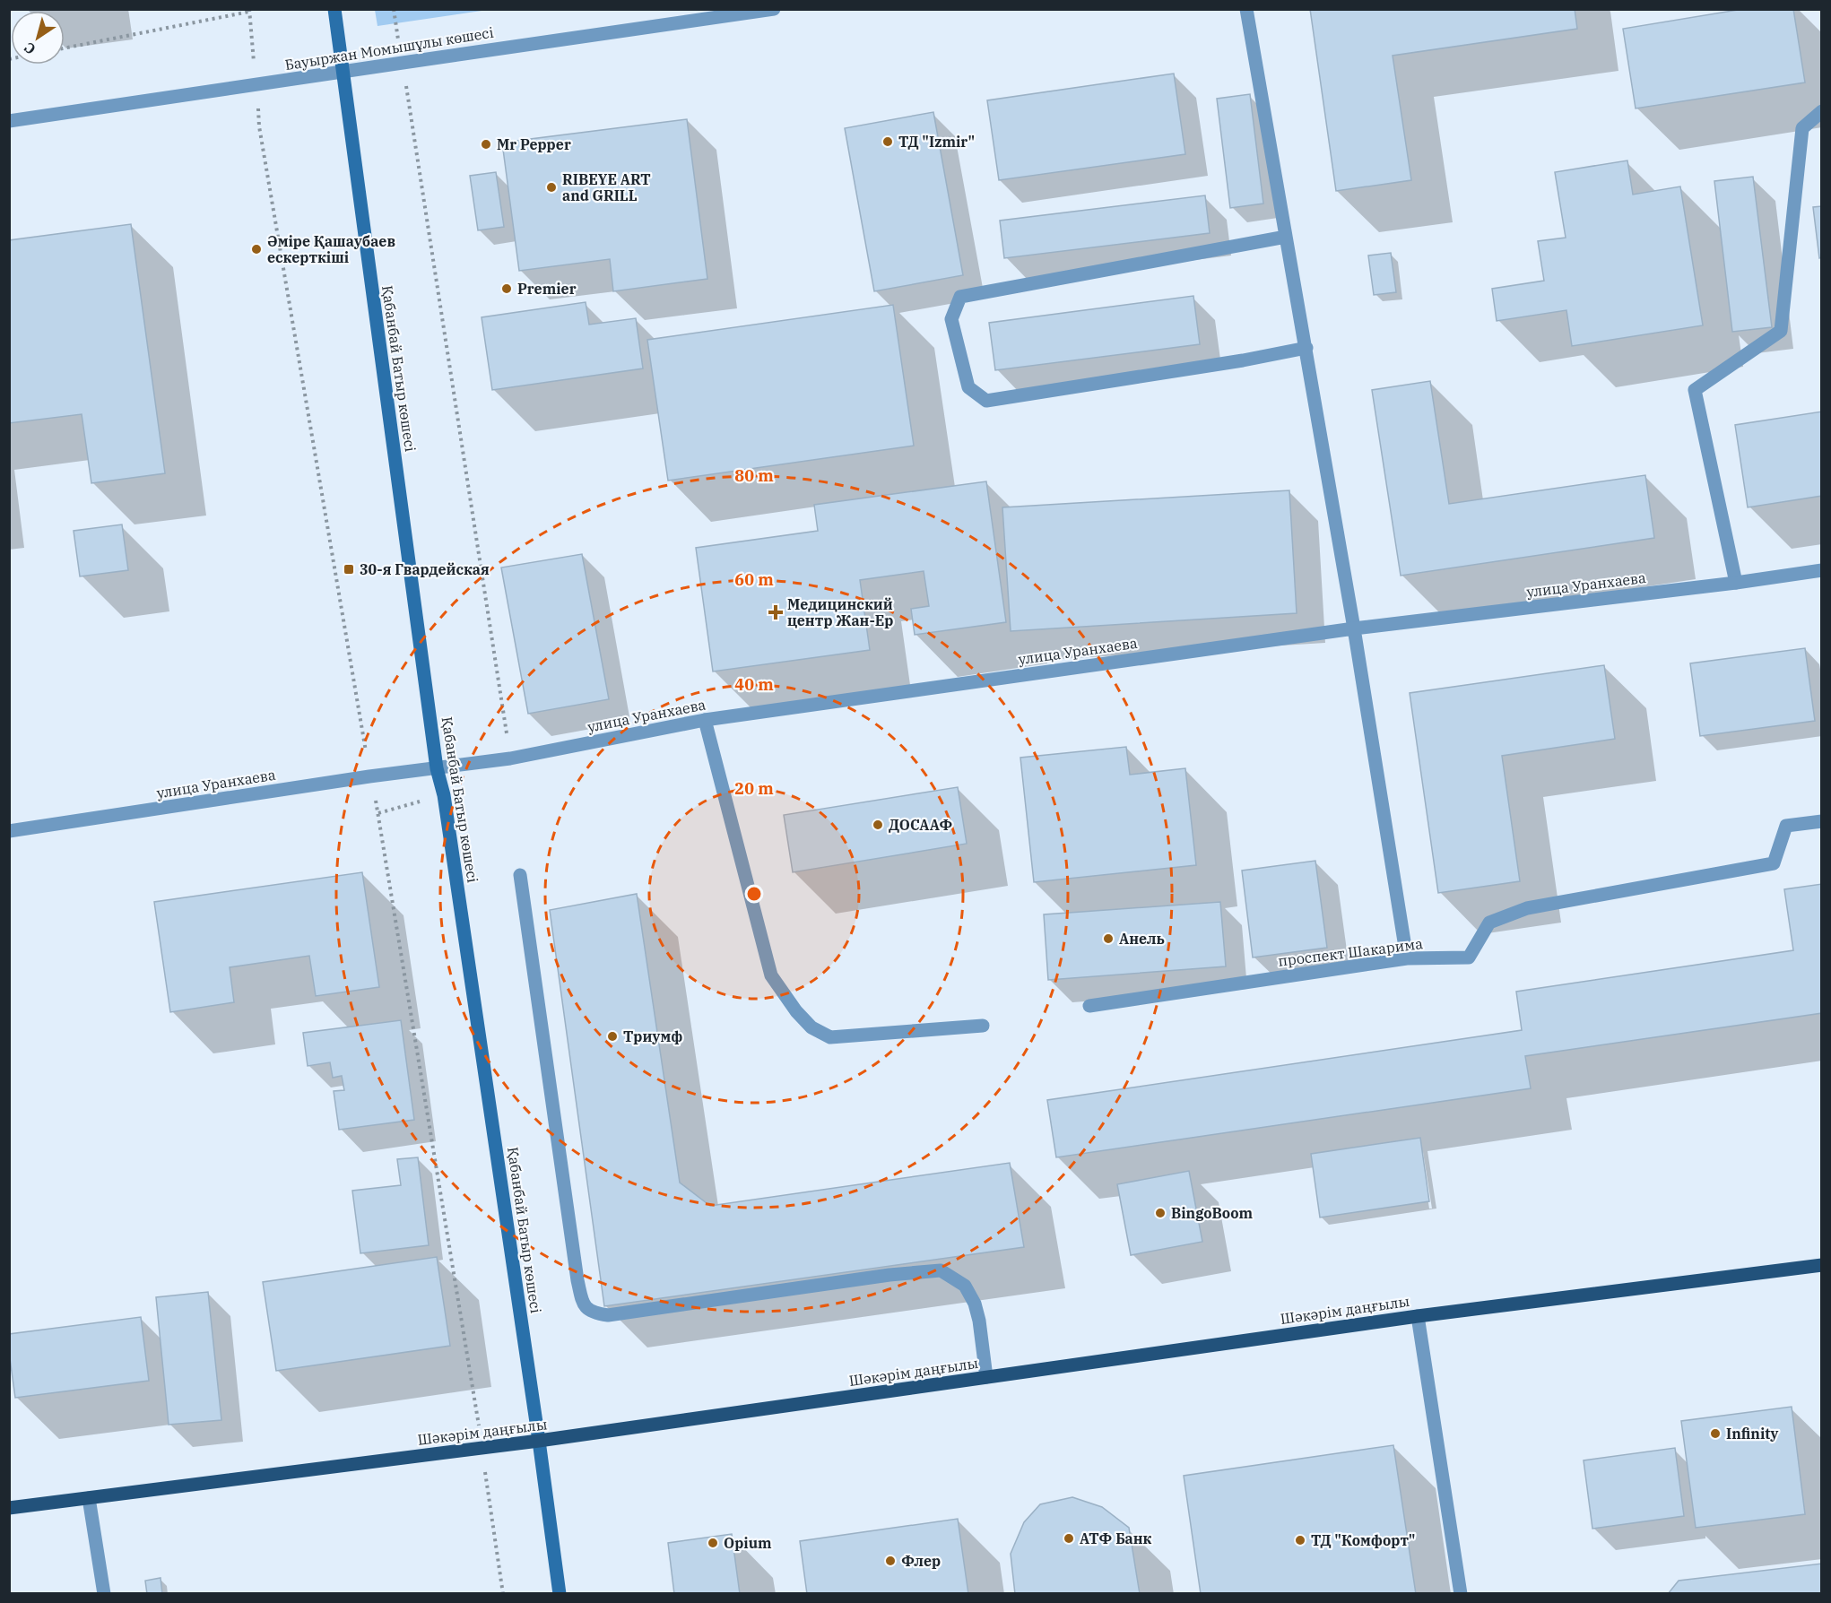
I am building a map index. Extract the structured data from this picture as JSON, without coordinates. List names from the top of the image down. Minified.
{"streets":{"main road":["Қабанбай Батыр көшесі","Шәкәрім даңғылы"],"street":["Бауыржан Момышұлы көшесі","улица Уранхаева","проспект Шакарима"]},"crossings":[["Бауыржан Момышұлы көшесі","Қабанбай Батыр көшесі"],["Қабанбай Батыр көшесі","улица Уранхаева"],["Қабанбай Батыр көшесі","Шәкәрім даңғылы"]],"places":{"other":["ТД \"Izmir\"","Mr Pepper","RIBEYE ART and GRILL","Әміре Қашаубаев ескерткіші","Premier","ДОСААФ","Анель","Триумф","BingoBoom","Infinity","АТФ Банк","ТД \"Комфорт\"","Opium","Флер"],"transit":["30-я Гвардейская"],"health":["Медицинский центр Жан-Ер"]},"north":"bottom left","rings":["80 m","60 m","40 m","20 m"]}
